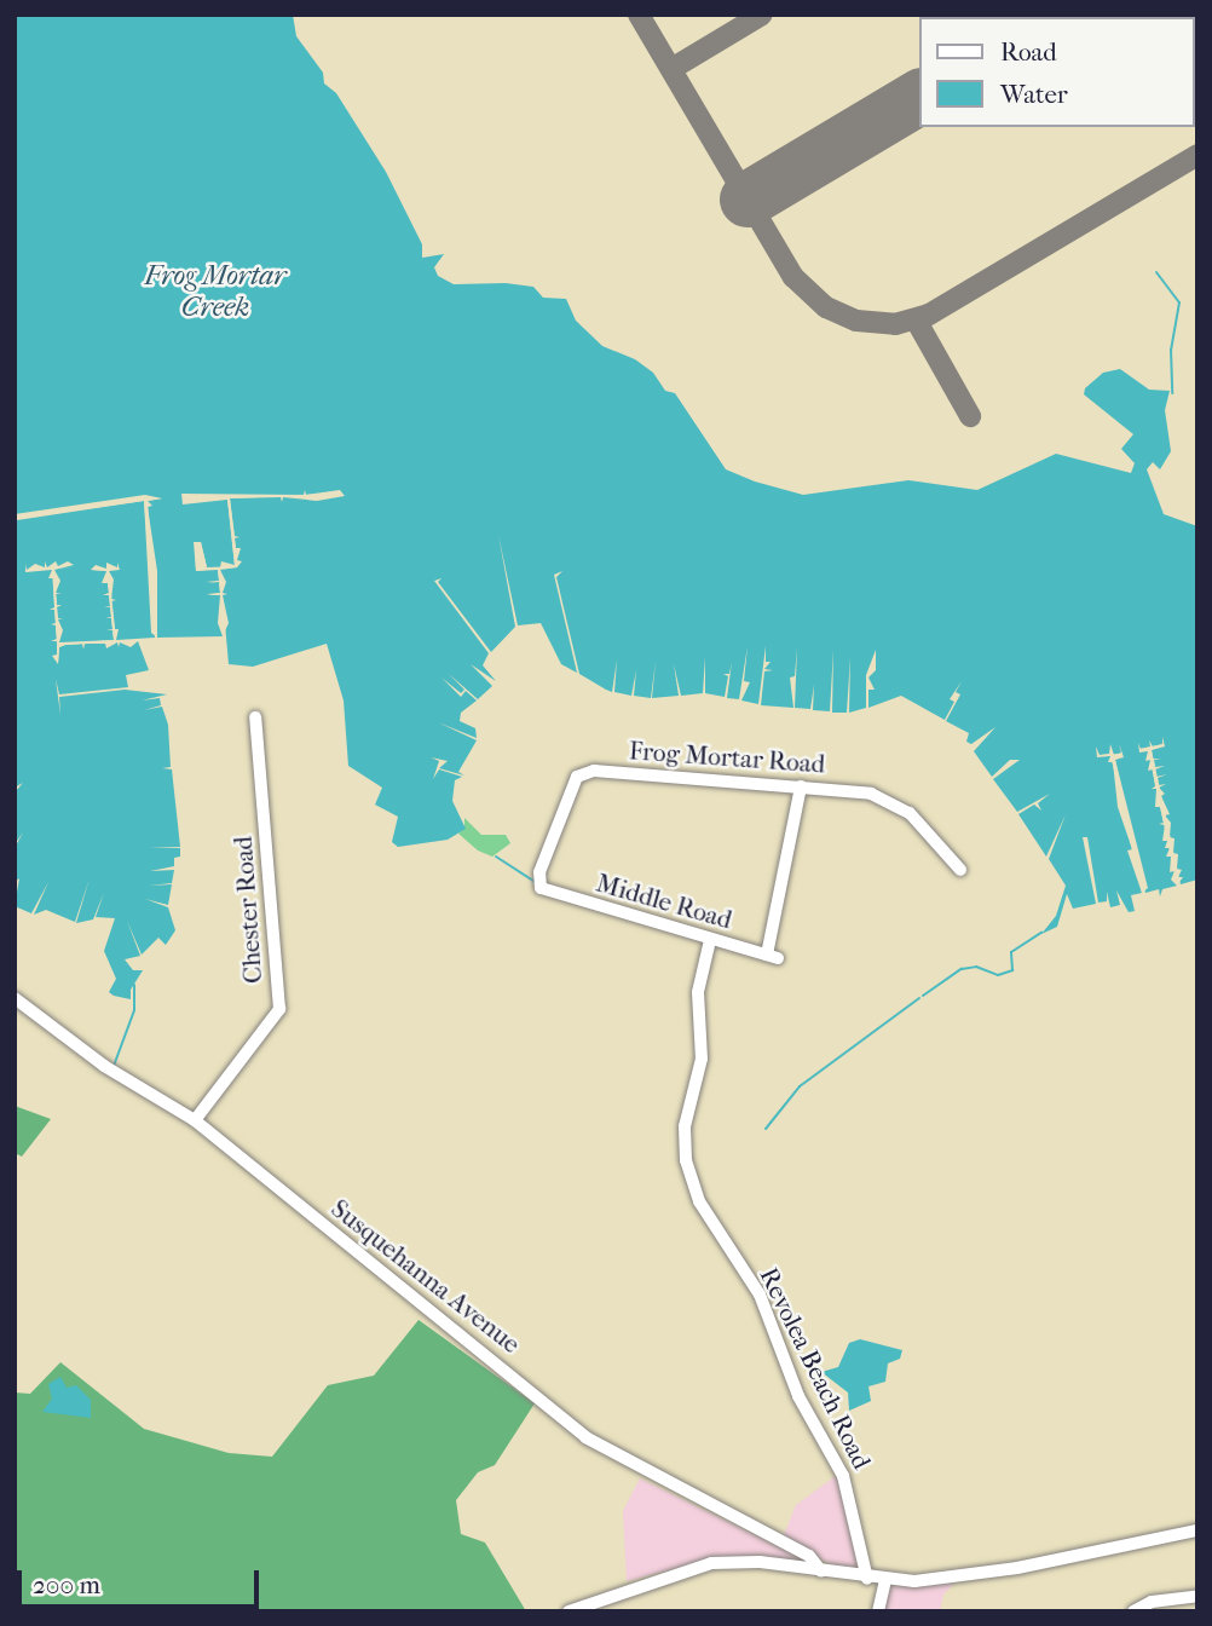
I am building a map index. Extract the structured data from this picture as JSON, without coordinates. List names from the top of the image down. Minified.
{"streets":{"street":["Frog Mortar Road","Middle Road","Chester Road","Susquehanna Avenue","Revolea Beach Road"]},"crossings":[["Frog Mortar Road","Middle Road"],["Middle Road","Revolea Beach Road"],["Chester Road","Susquehanna Avenue"]],"water":["Frog Mortar Creek"],"legend":["Road","Water"],"scale_bar":"200 m"}
